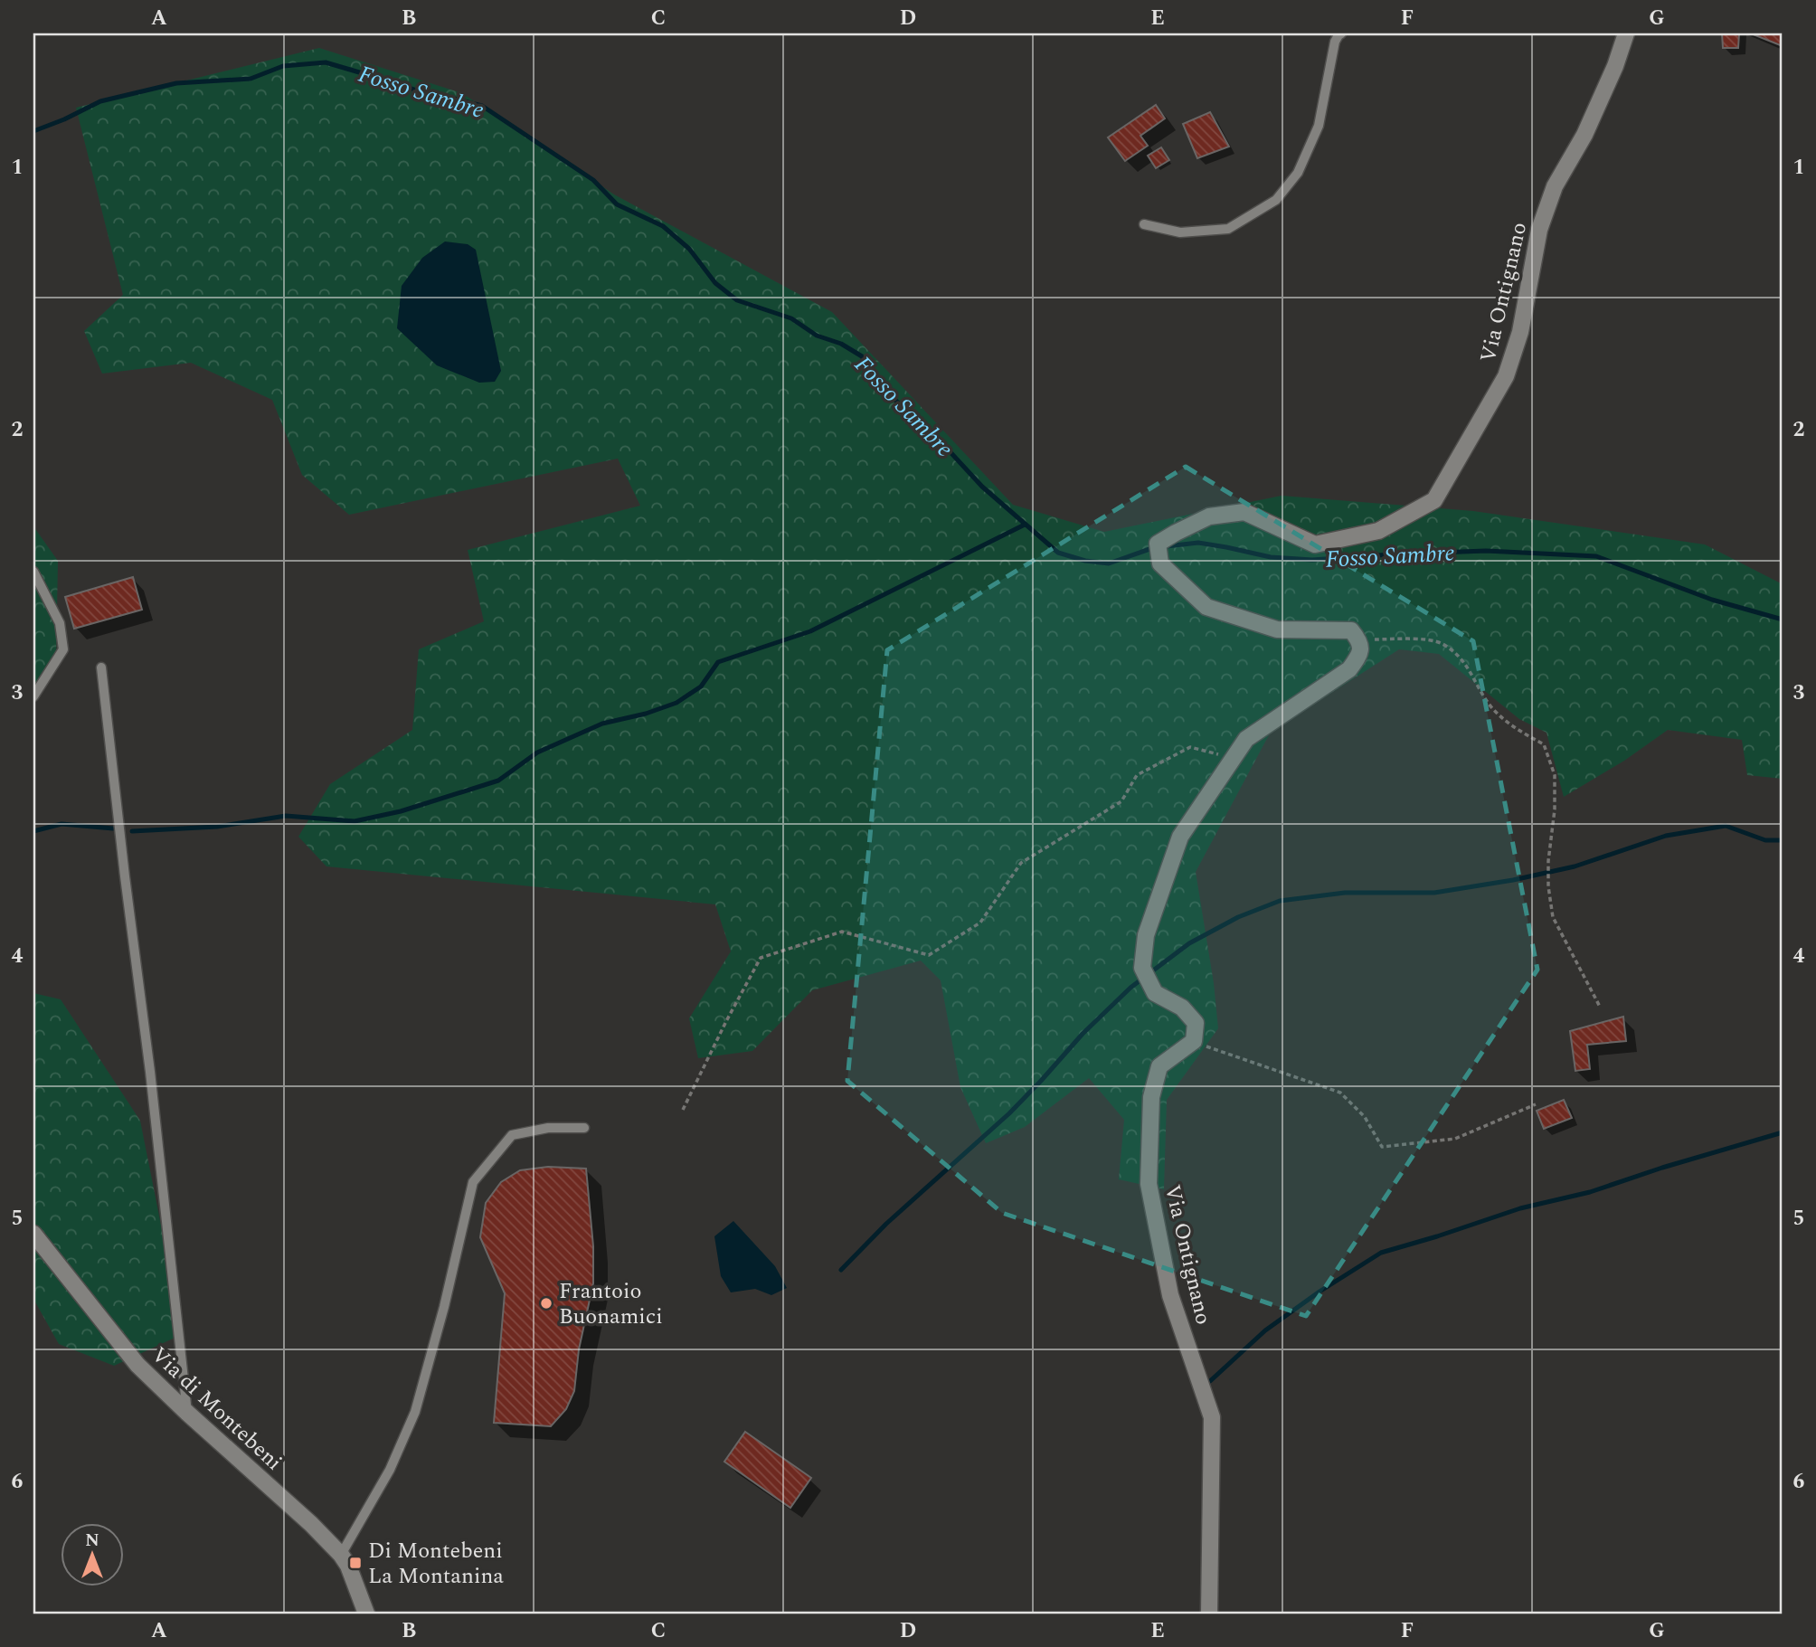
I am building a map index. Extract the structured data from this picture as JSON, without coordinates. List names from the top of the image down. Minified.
{"streets":{"street":["Via Ontignano","Via di Montebeni"]},"water":["Fosso Sambre"],"places":{"other":["Frantoio Buonamici"],"transit":["Di Montebeni La Montanina"]},"north":"top","grid":{"columns":["A","B","C","D","E","F","G"],"rows":["1","2","3","4","5","6"]}}
